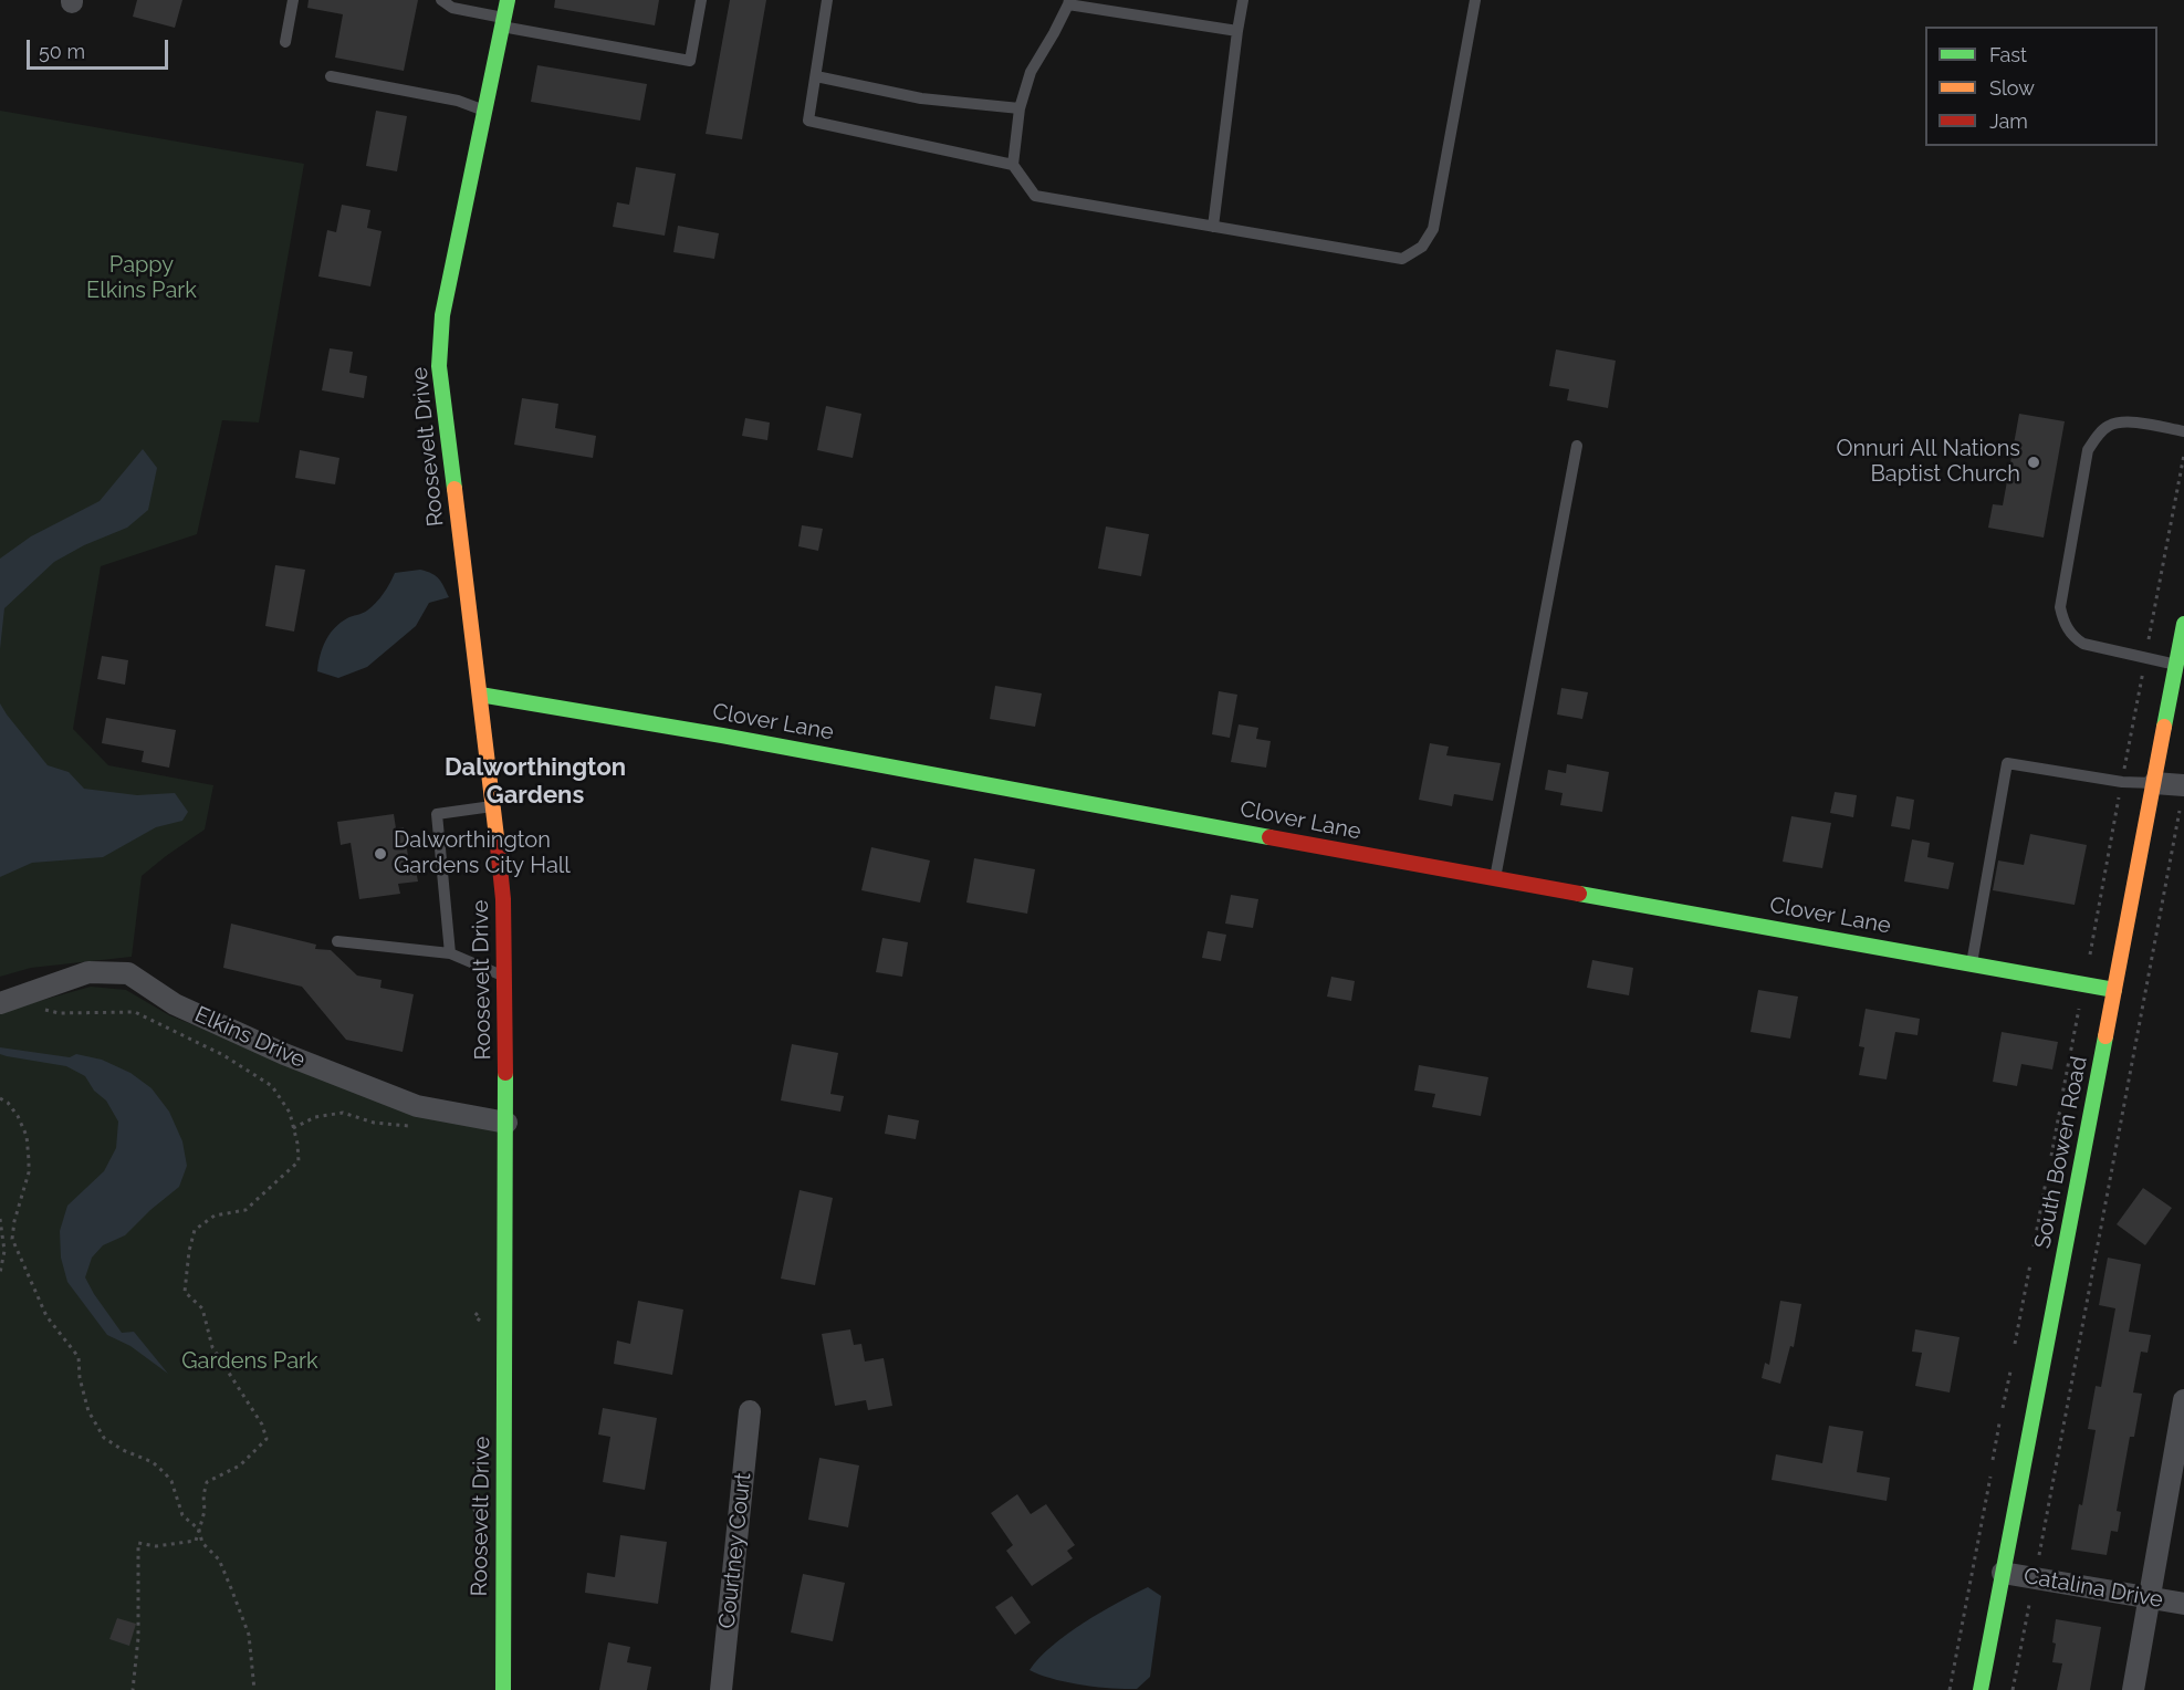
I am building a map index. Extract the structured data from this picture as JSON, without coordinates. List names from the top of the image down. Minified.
{"streets":{"street":["Roosevelt Drive","Clover Lane","Elkins Drive","South Bowen Road","Courtney Court","Catalina Drive"]},"crossings":[["Roosevelt Drive","Clover Lane"],["Roosevelt Drive","Elkins Drive"],["Clover Lane","South Bowen Road"],["South Bowen Road","Catalina Drive"]],"districts":["Dalworthington Gardens"],"parks":["Pappy Elkins Park","Gardens Park"],"places":["Onnuri All Nations Baptist Church","Dalworthington Gardens City Hall"],"legend":["Fast","Slow","Jam"],"scale_bar":"50 m"}
